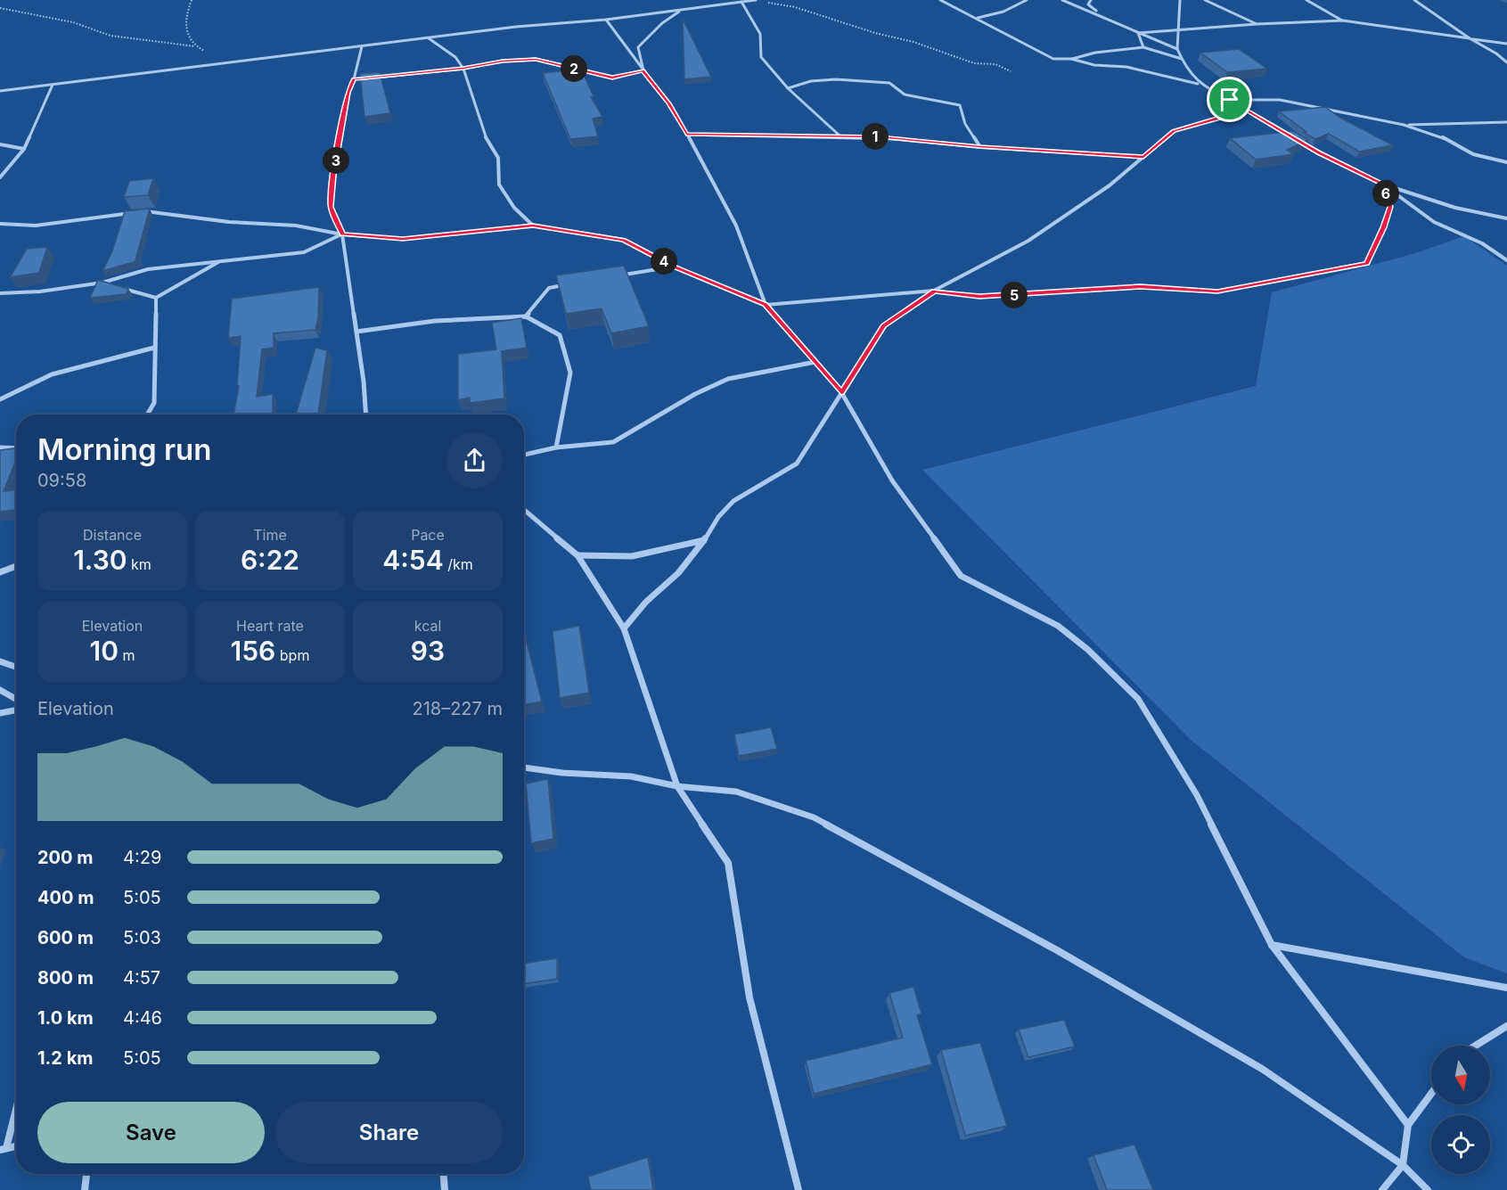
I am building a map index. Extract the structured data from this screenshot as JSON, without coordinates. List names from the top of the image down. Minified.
{"north":"bottom","page":{"pins":["2","1","3","6","4","5"],"heading":["Morning run","09:58"],"stats":[["Distance","1.30 km"],["Time","6:22"],["Pace","4:54 /km"],["Elevation","10 m"],["Heart rate","156 bpm"],["kcal","93"]],"chart":["Elevation","218–227 m"],"list":[{"name":"200 m","note":"4:29"},{"name":"400 m","note":"5:05"},{"name":"600 m","note":"5:03"},{"name":"800 m","note":"4:57"},{"name":"1.0 km","note":"4:46"},{"name":"1.2 km","note":"5:05"}],"buttons":["Save","Share"]}}
